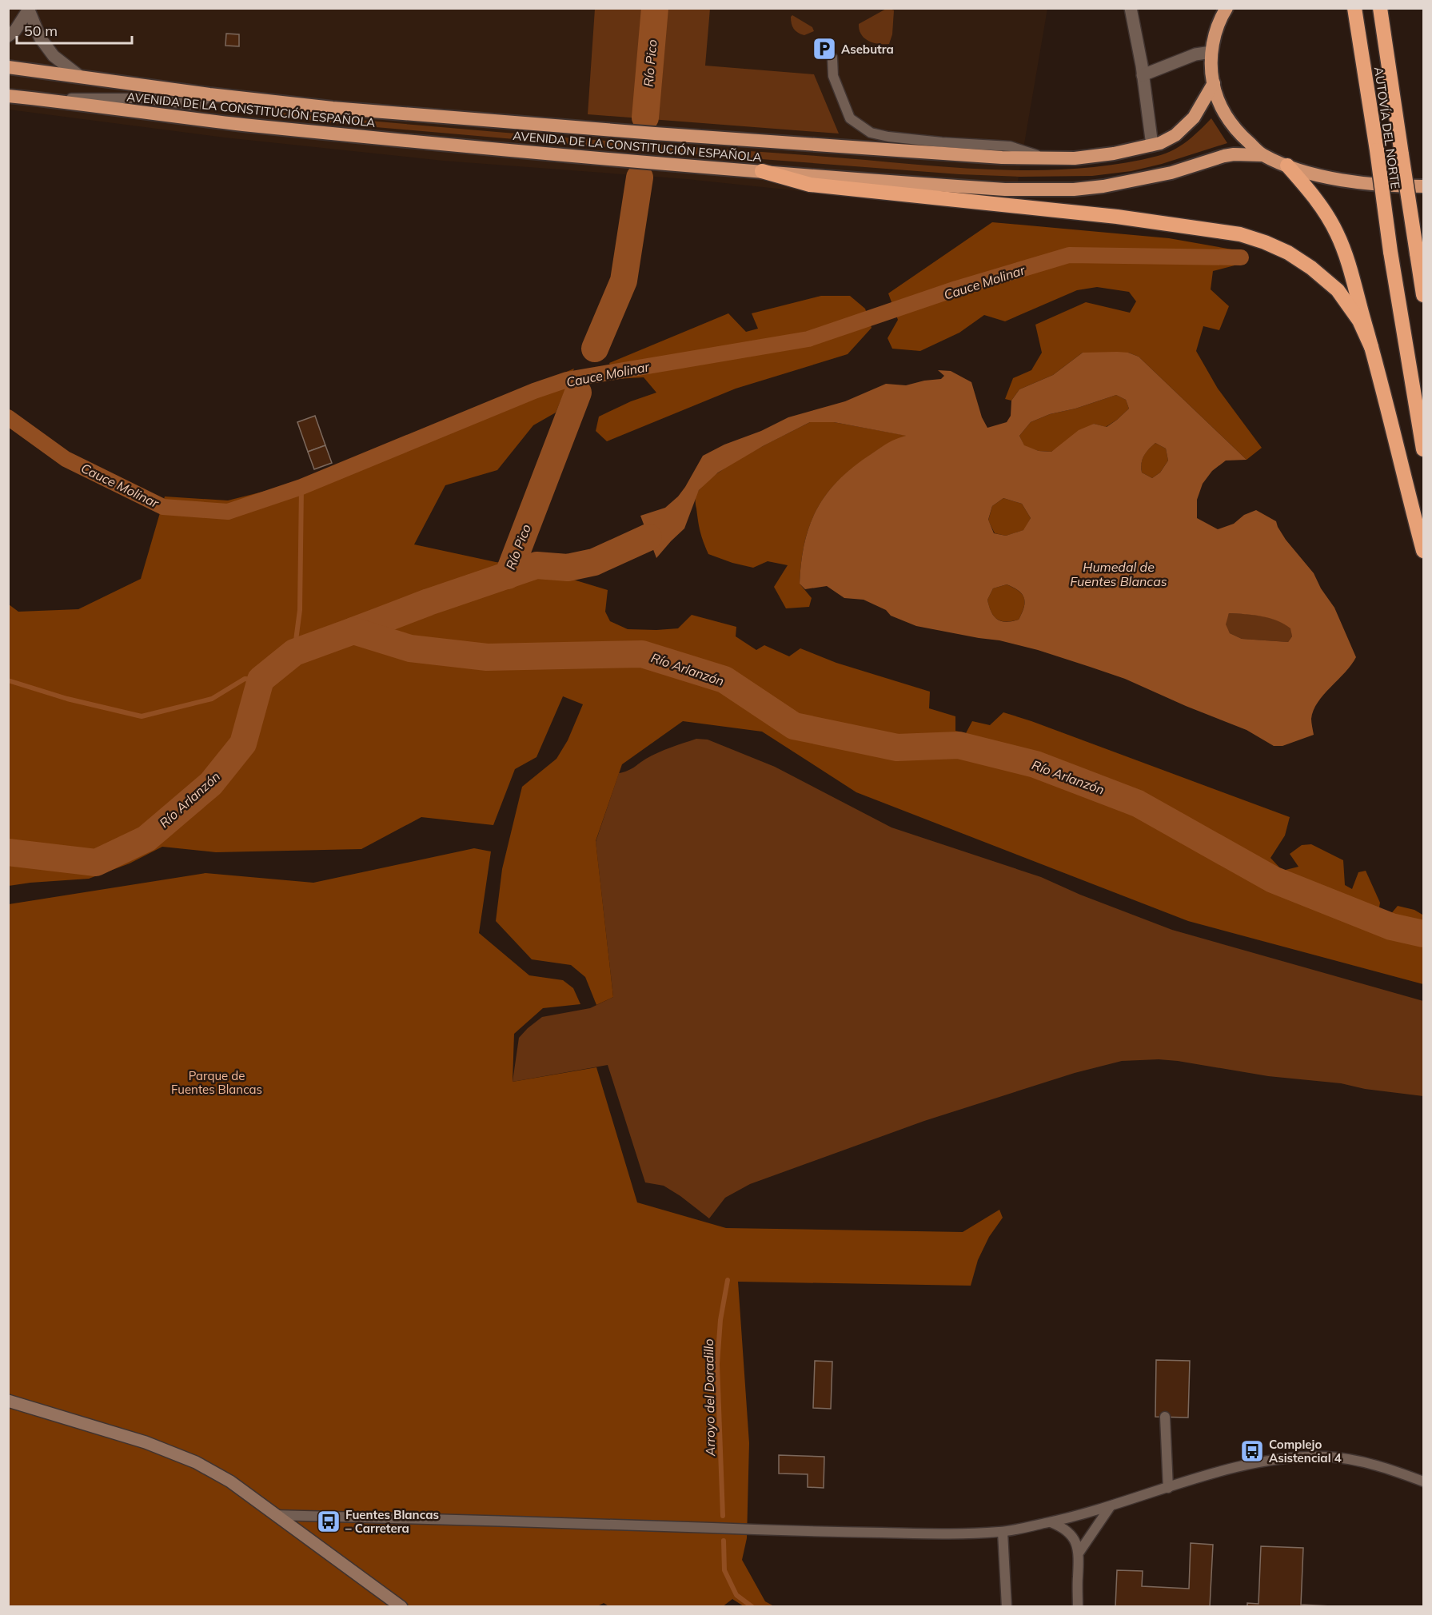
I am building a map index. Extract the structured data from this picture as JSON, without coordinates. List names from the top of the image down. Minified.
{"streets":{"highway":["AVENIDA DE LA CONSTITUCIÓN ESPAÑOLA","AUTOVÍA DEL NORTE"]},"water":["Río Pico","Cauce Molinar","Humedal de Fuentes Blancas","Río Arlanzón","Arroyo del Doradillo"],"parks":["Parque de Fuentes Blancas"],"places":{"parking":["Asebutra"],"bus stop":["Complejo Asistencial 4","Fuentes Blancas – Carretera"]},"scale_bar":"50 m"}
